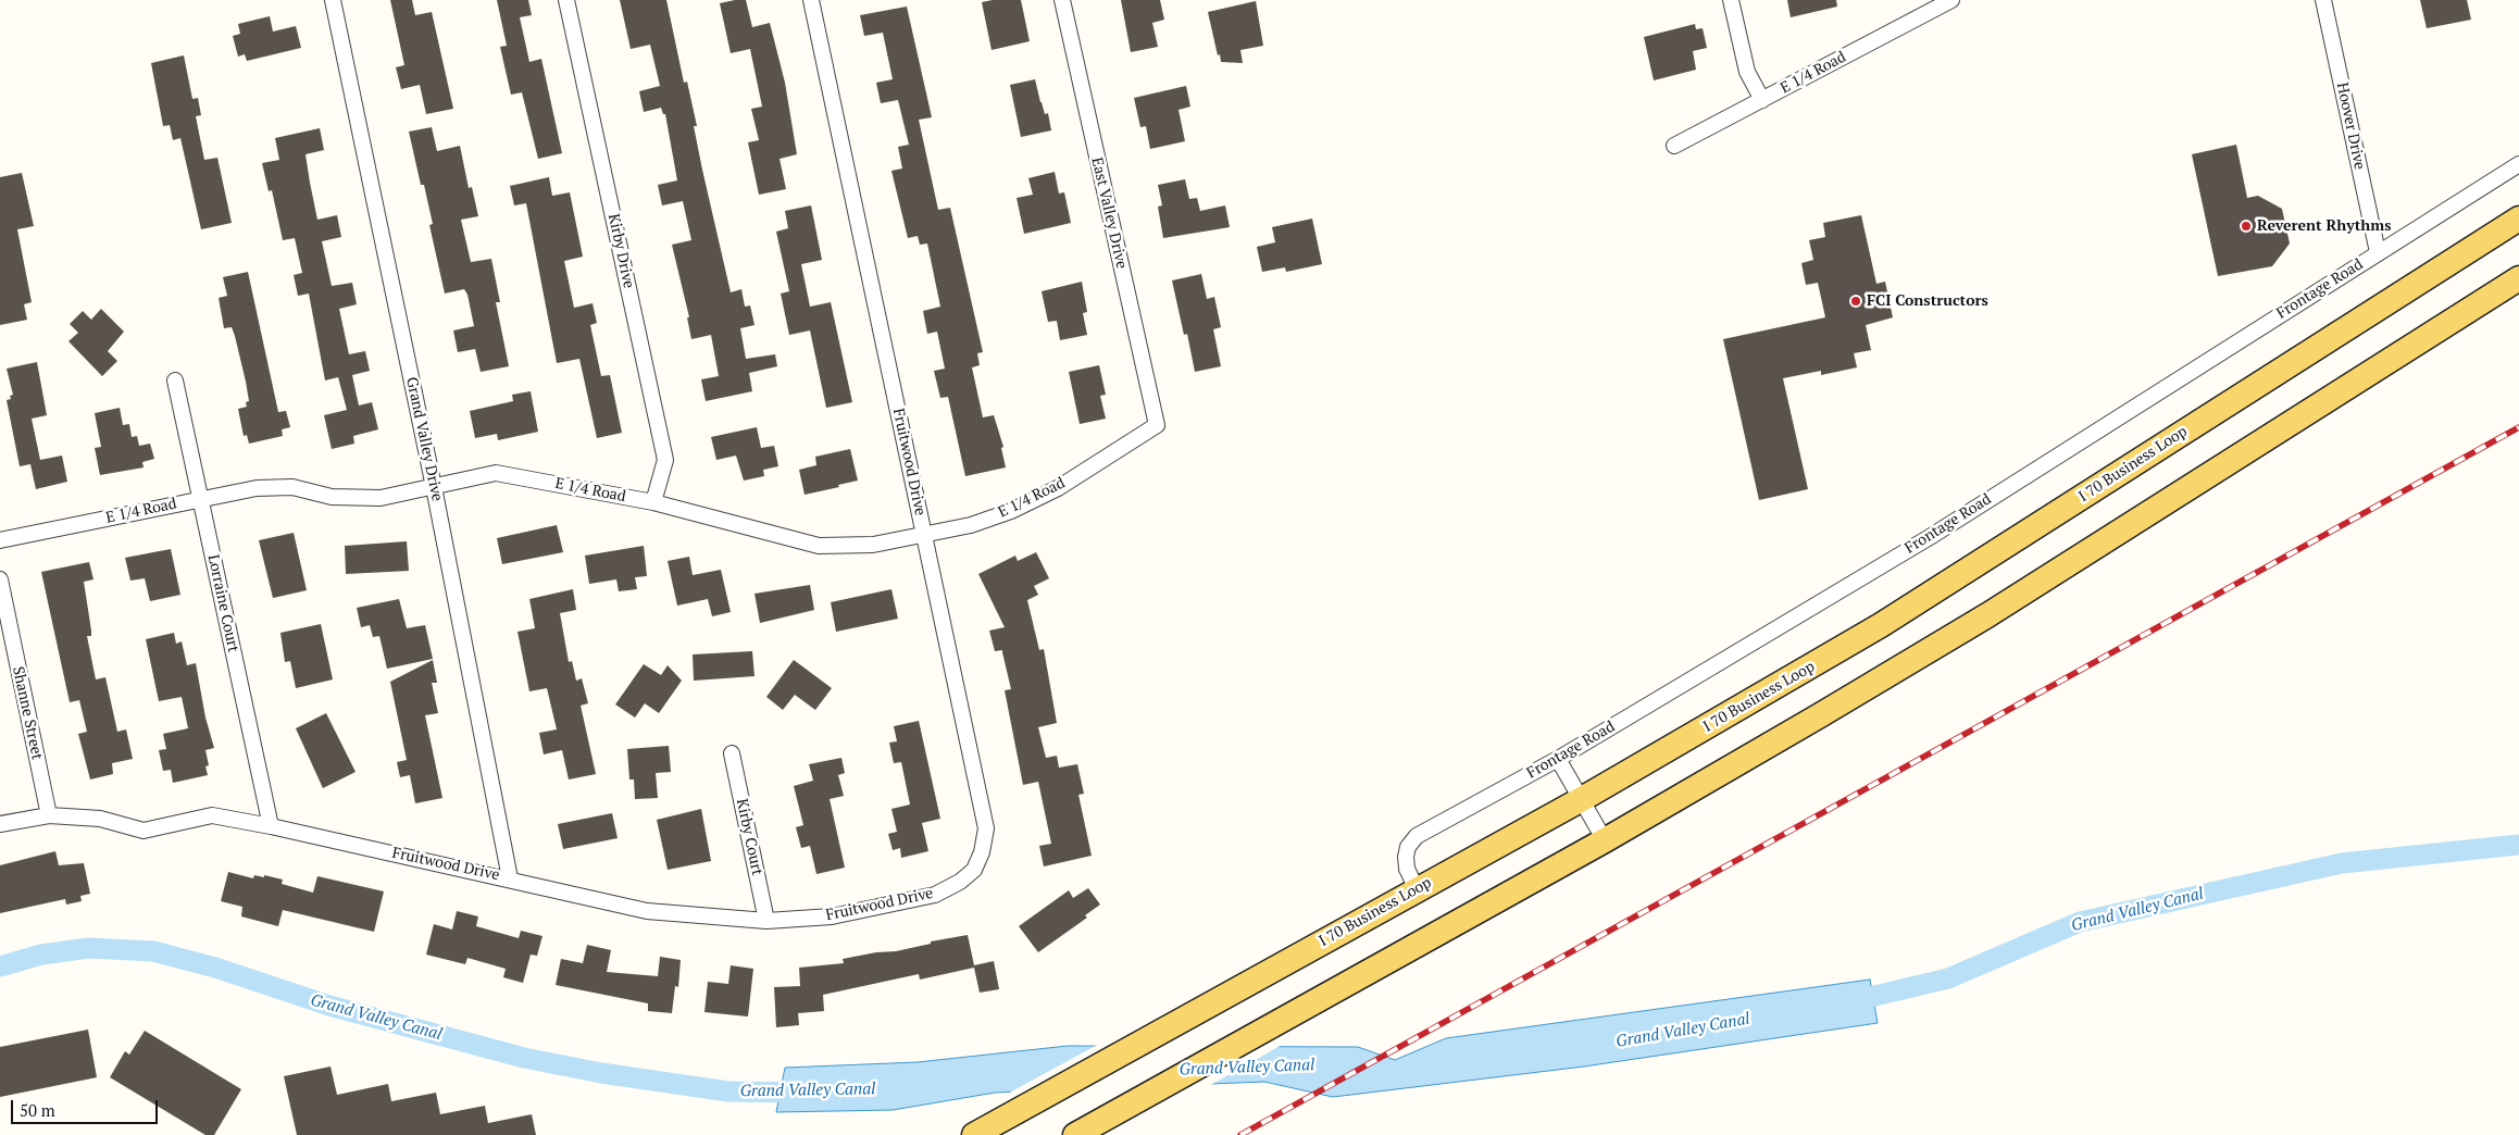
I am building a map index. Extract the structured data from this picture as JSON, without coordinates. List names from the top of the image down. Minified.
{"streets":{"main road":["I 70 Business Loop"],"street":["E 1/4 Road","Hoover Drive","East Valley Drive","Kirby Drive","Frontage Road","Grand Valley Drive","Fruitwood Drive","Lorraine Court","Shanne Street","Kirby Court"]},"crossings":[["E 1/4 Road","East Valley Drive"],["E 1/4 Road","Kirby Drive"],["E 1/4 Road","Grand Valley Drive"],["E 1/4 Road","Fruitwood Drive"],["E 1/4 Road","Lorraine Court"],["Hoover Drive","Frontage Road"],["Frontage Road","I 70 Business Loop"],["Grand Valley Drive","Fruitwood Drive"],["Fruitwood Drive","Lorraine Court"],["Fruitwood Drive","Shanne Street"],["Fruitwood Drive","Kirby Court"]],"water":["Grand Valley Canal"],"places":["Reverent Rhythms","FCI Constructors"],"scale_bar":"50 m"}
